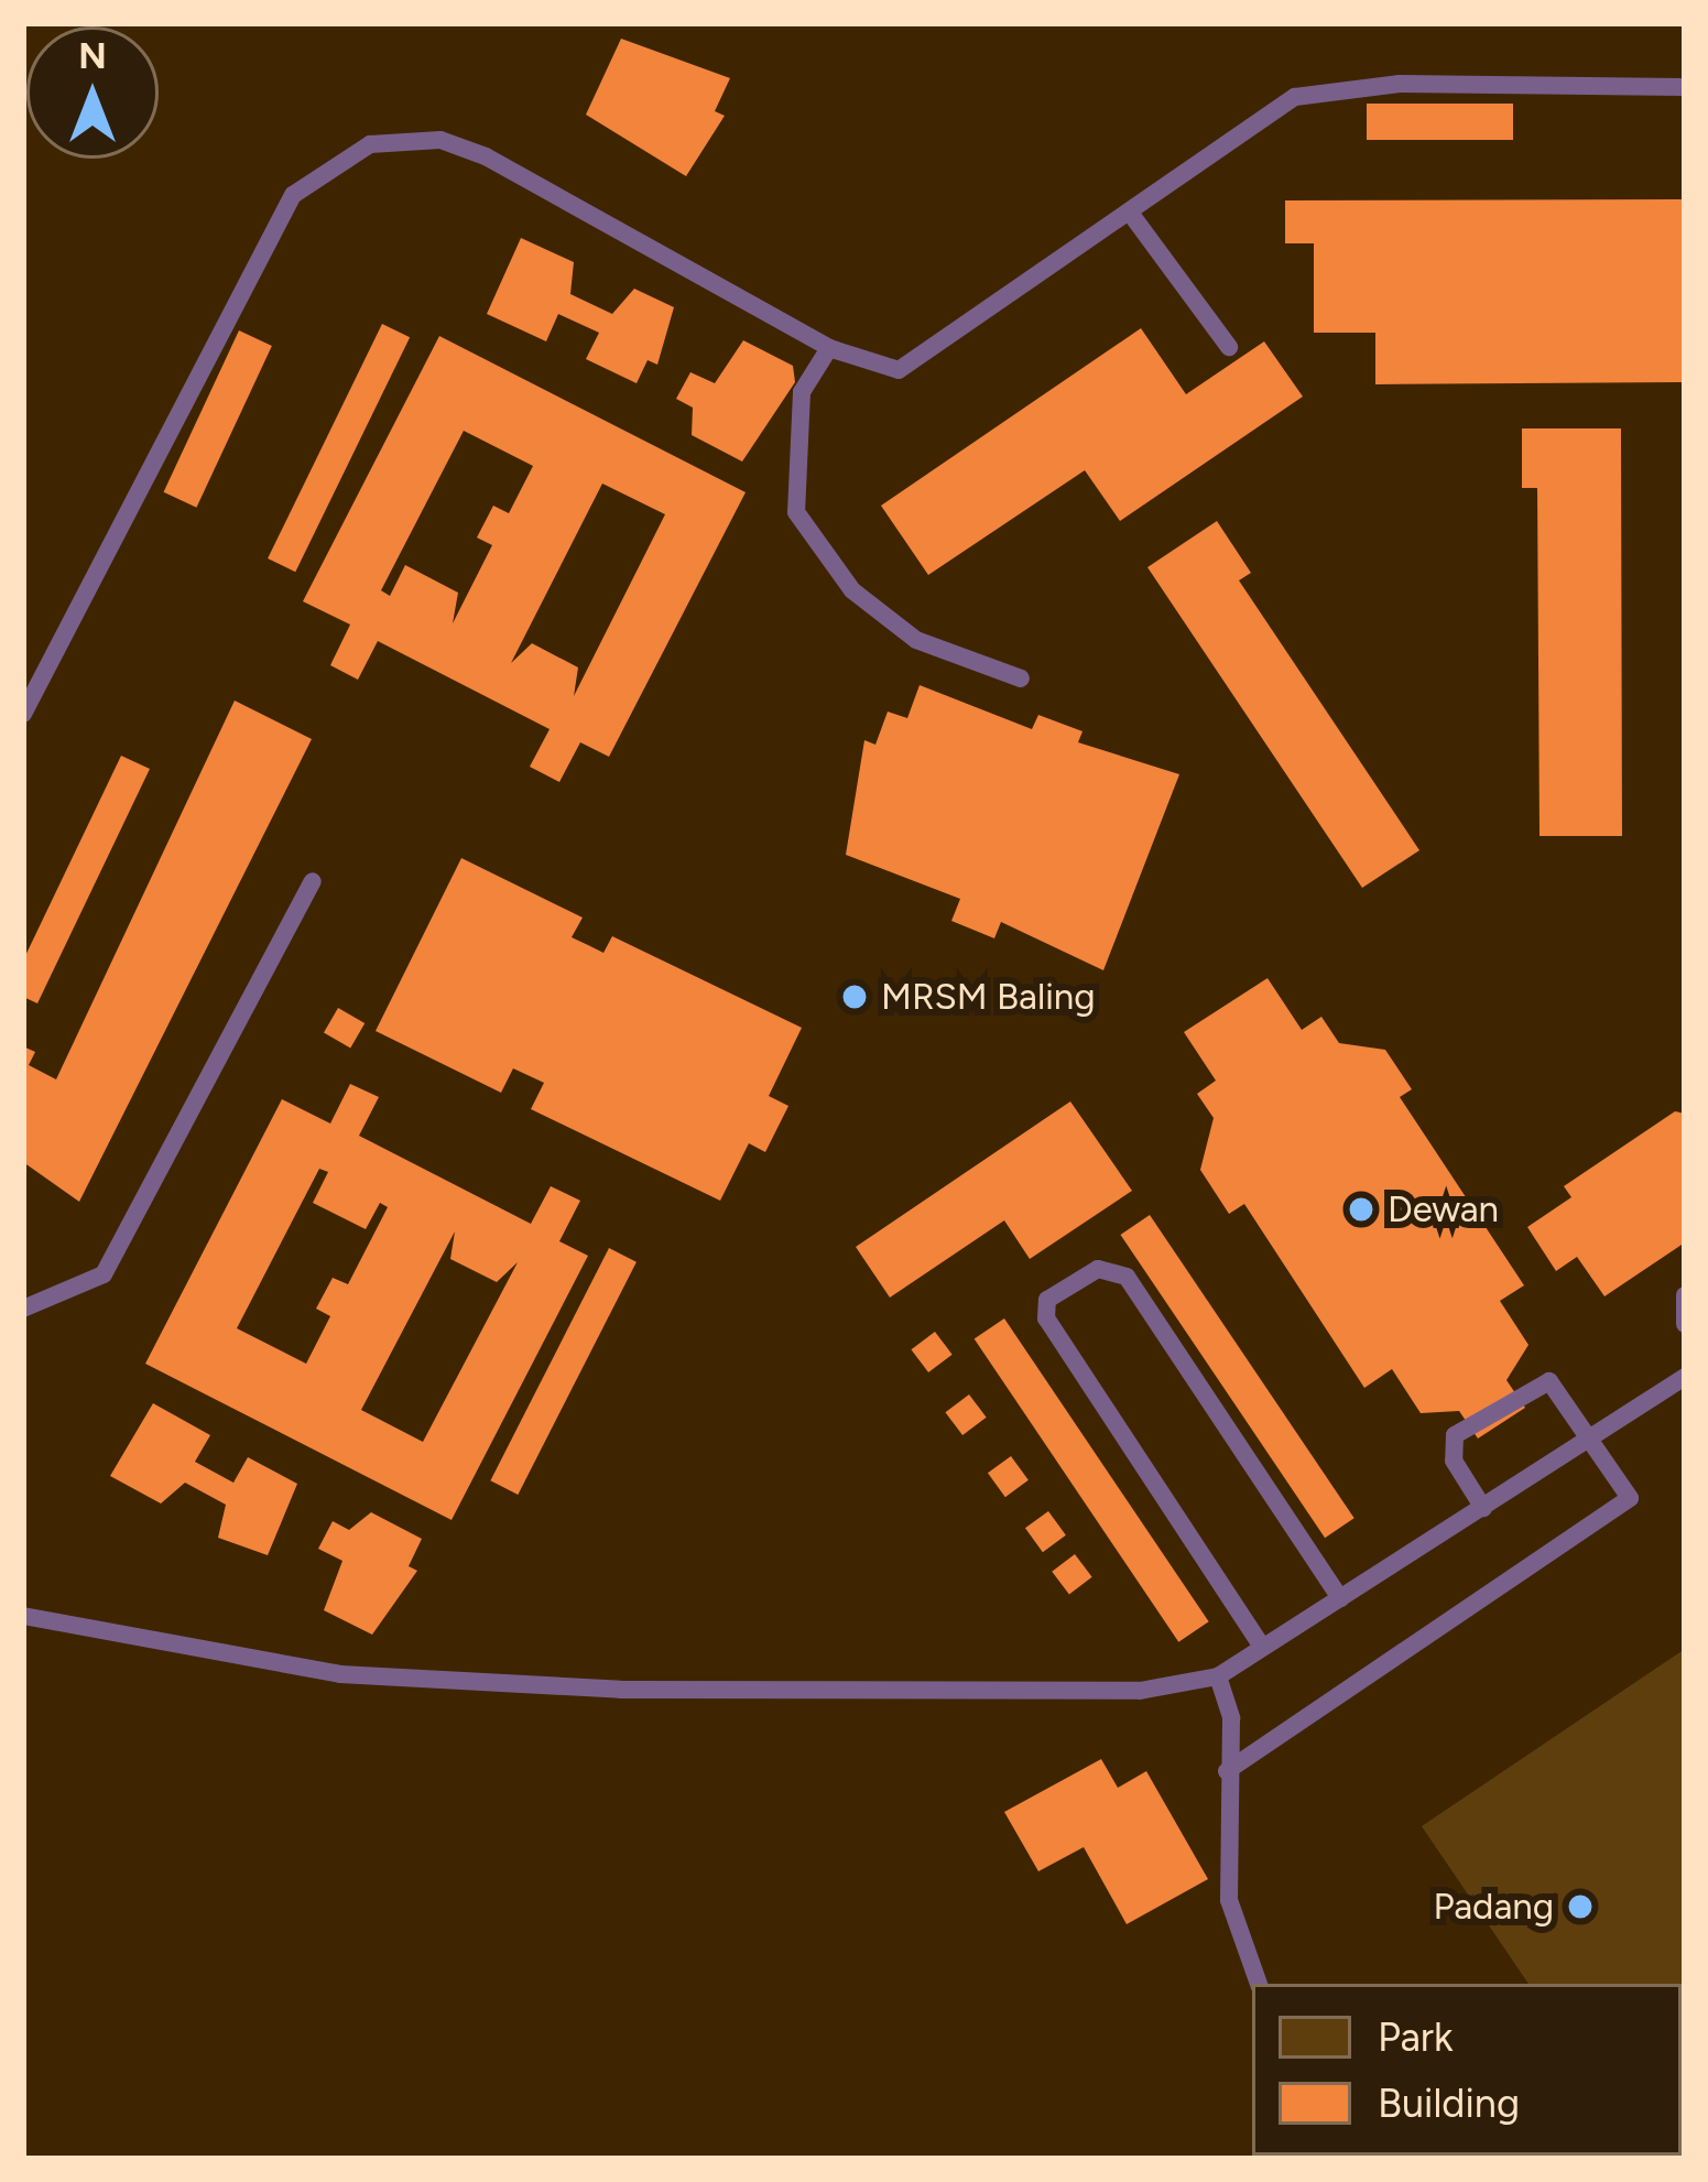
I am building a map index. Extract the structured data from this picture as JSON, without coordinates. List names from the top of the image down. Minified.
{"places":["MRSM Baling","Dewan","Padang"],"legend":["Park","Building"],"north":"top"}
